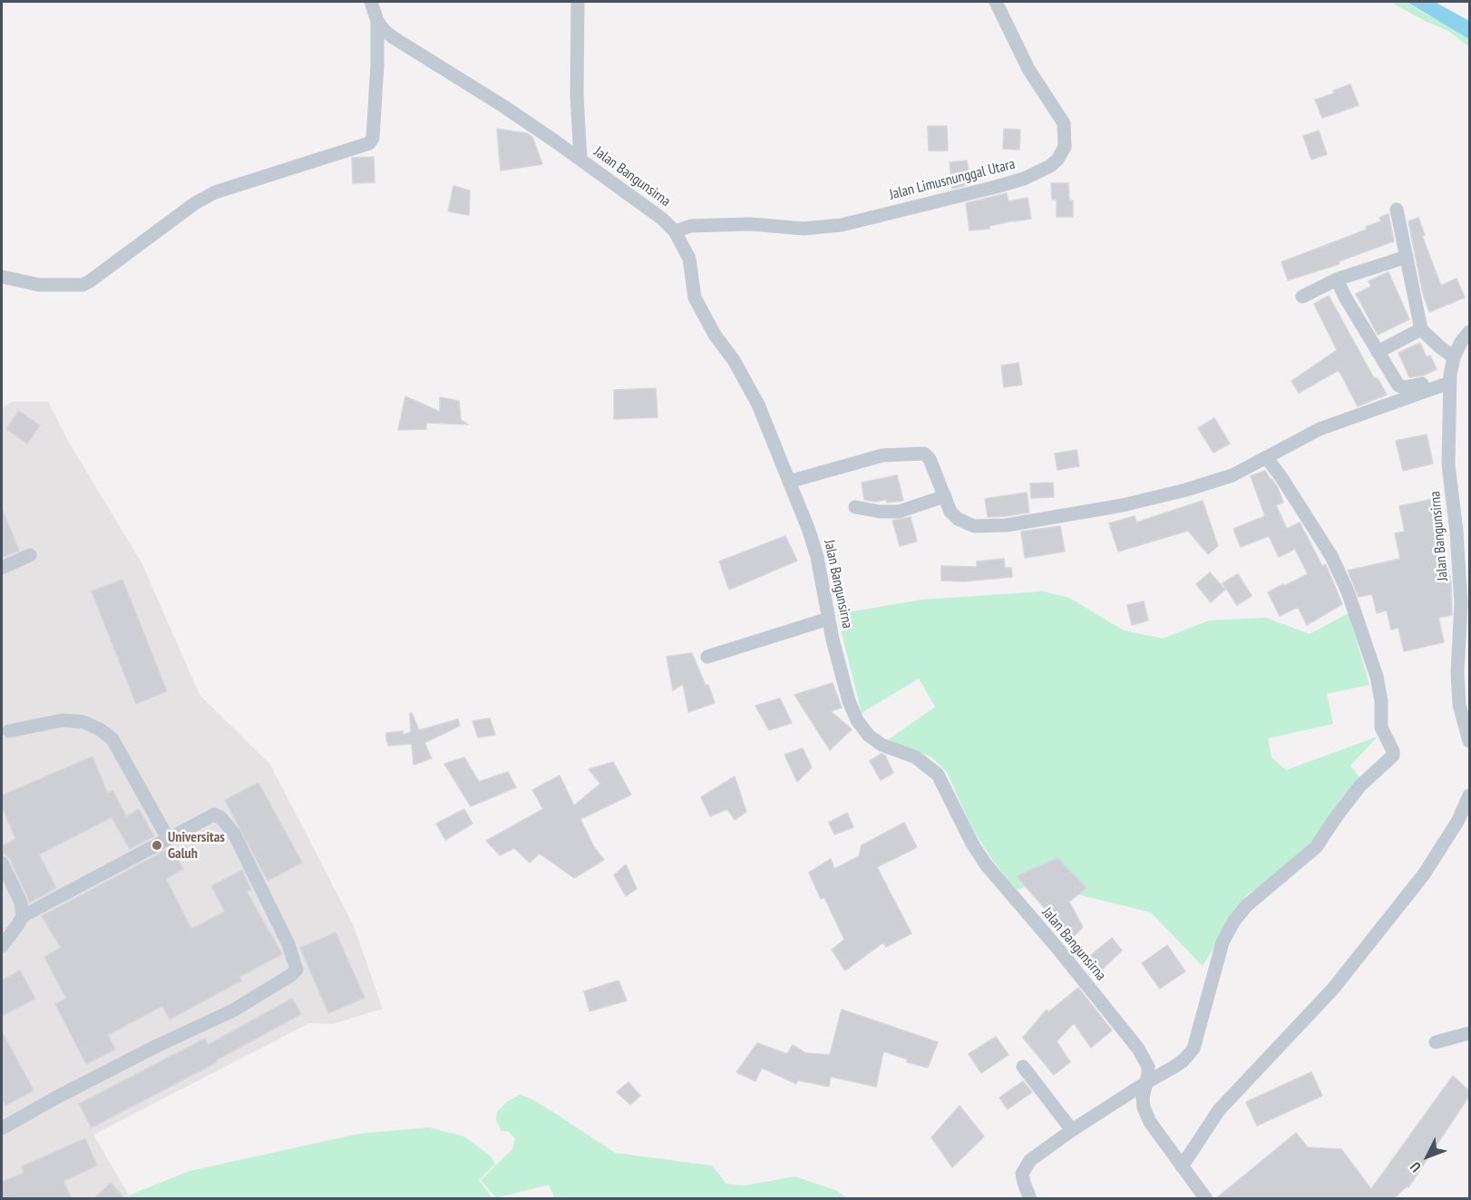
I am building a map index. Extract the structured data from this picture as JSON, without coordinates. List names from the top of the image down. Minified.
{"streets":{"street":["Jalan Bangunsirna","Jalan Limusnunggal Utara"]},"crossings":[["Jalan Bangunsirna","Jalan Limusnunggal Utara"]],"places":["Universitas Galuh"],"north":"bottom left"}
